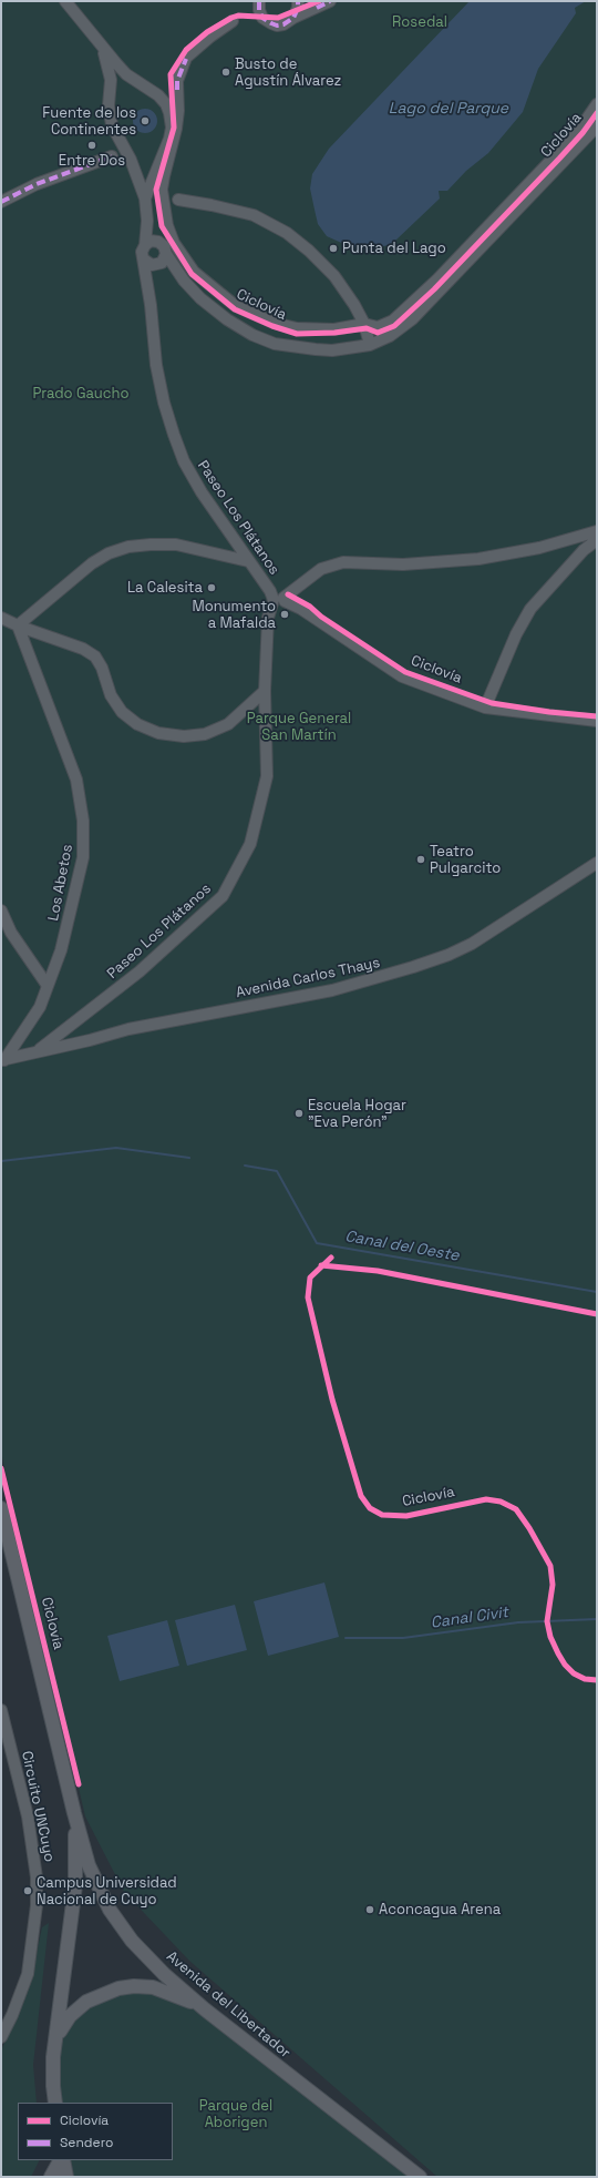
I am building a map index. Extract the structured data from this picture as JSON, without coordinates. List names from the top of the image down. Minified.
{"streets":{"main road":["Avenida del Libertador"],"street":["Paseo Los Plátanos","Los Abetos","Avenida Carlos Thays","Circuito UNCuyo"],"cycle path":["Ciclovía"]},"crossings":[["Paseo Los Plátanos","Avenida Carlos Thays"],["Los Abetos","Avenida Carlos Thays"]],"water":["Lago del Parque","Canal del Oeste","Canal Civit"],"parks":["Rosedal","Prado Gaucho","Parque General San Martín","Parque del Aborigen"],"places":["Busto de Agustín Álvarez","Fuente de los Continentes","Entre Dos","Punta del Lago","La Calesita","Monumento a Mafalda","Teatro Pulgarcito","Escuela Hogar \"Eva Perón\"","Campus Universidad Nacional de Cuyo","Aconcagua Arena"],"legend":["Ciclovía","Sendero"]}
